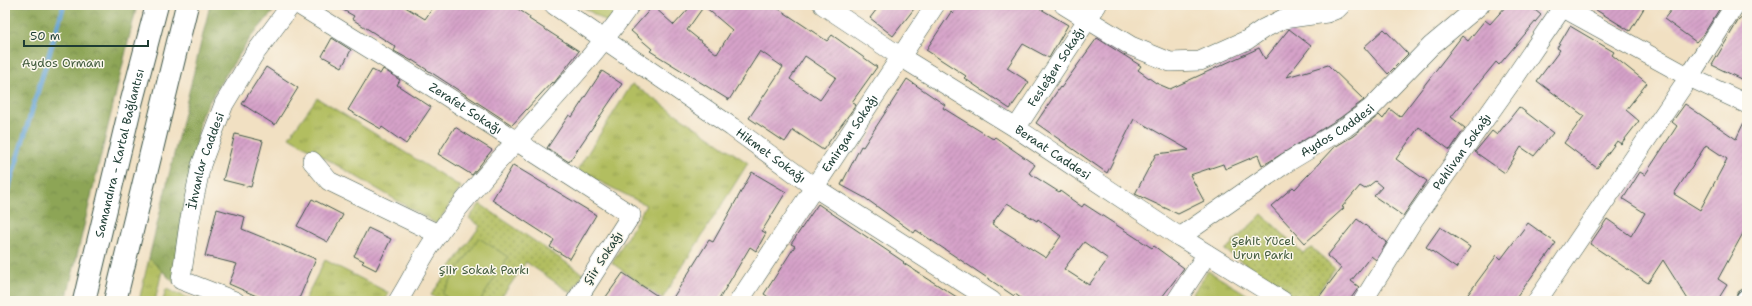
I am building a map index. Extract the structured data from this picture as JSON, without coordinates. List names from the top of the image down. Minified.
{"streets":{"highway":["Samandıra - Kartal Bağlantısı"],"street":["Fesleğen Sokağı","Zerafet Sokağı","Aydos Caddesi","Emirgan Sokağı","Pehlivan Sokağı","Beraat Caddesi","Hikmet Sokağı","İhvanlar Caddesi","Şiir Sokağı"]},"crossings":[["Fesleğen Sokağı","Beraat Caddesi"],["Zerafet Sokağı","Şiir Sokağı"],["Aydos Caddesi","Beraat Caddesi"],["Emirgan Sokağı","Beraat Caddesi"],["Emirgan Sokağı","Hikmet Sokağı"]],"parks":["Aydos Ormanı","Şehit Yücel Urun Parkı","Şiir Sokak Parkı"],"scale_bar":"50 m"}
